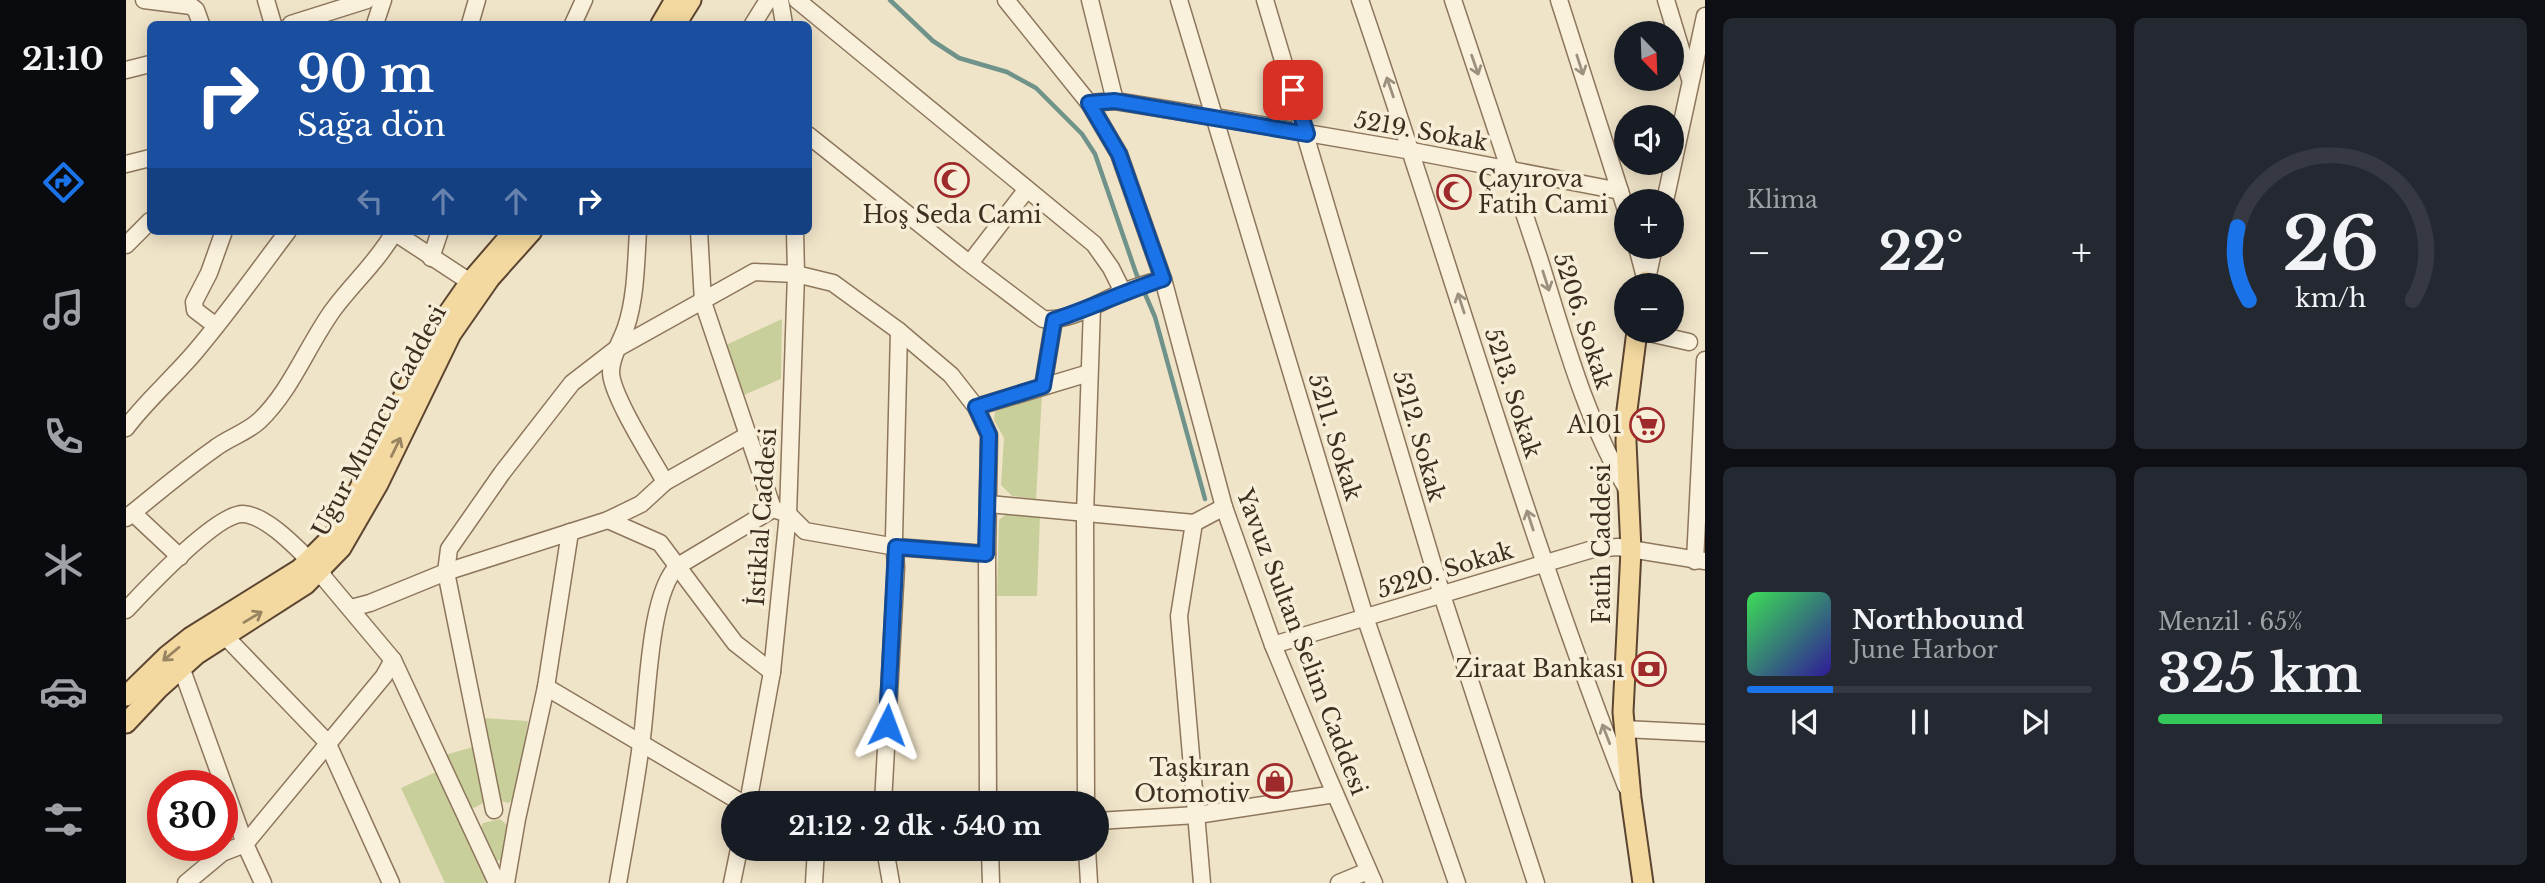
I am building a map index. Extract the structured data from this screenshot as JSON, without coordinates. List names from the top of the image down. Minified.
{"streets":{"main road":["Uğur Mumcu Caddesi","Fatih Caddesi"],"street":["5219. Sokak","5206. Sokak","5213. Sokak","5212. Sokak","5211. Sokak","İstiklal Caddesi","5220. Sokak","Yavuz Sultan Selim Caddesi"]},"crossings":[["5219. Sokak","5206. Sokak"],["5219. Sokak","5213. Sokak"],["5219. Sokak","5212. Sokak"],["5219. Sokak","5211. Sokak"],["5219. Sokak","Yavuz Sultan Selim Caddesi"],["5206. Sokak","Fatih Caddesi"],["5213. Sokak","Fatih Caddesi"],["5213. Sokak","5220. Sokak"],["5212. Sokak","5220. Sokak"],["5211. Sokak","5220. Sokak"],["Fatih Caddesi","5220. Sokak"],["5220. Sokak","Yavuz Sultan Selim Caddesi"]],"one_way":["5213. Sokak"],"places":{"mosque":["Hoş Seda Cami","Çayırova Fatih Cami"],"supermarket":["A101"],"bank":["Ziraat Bankası"],"shop":["Taşkıran Otomotiv"]},"north":"bottom right","page":{"tabs":"21:10","tile":["Klima",["Menzil · 65%","325 km"]],"map_buttons":["+","−"],"turn":["90 m","Sağa dön"],"heat":["−","22°","+"],"song":["Northbound","June Harbor"],"limit":"30","trip":"21:12 · 2 dk · 540 m","gauge":["26","km/h"]}}
